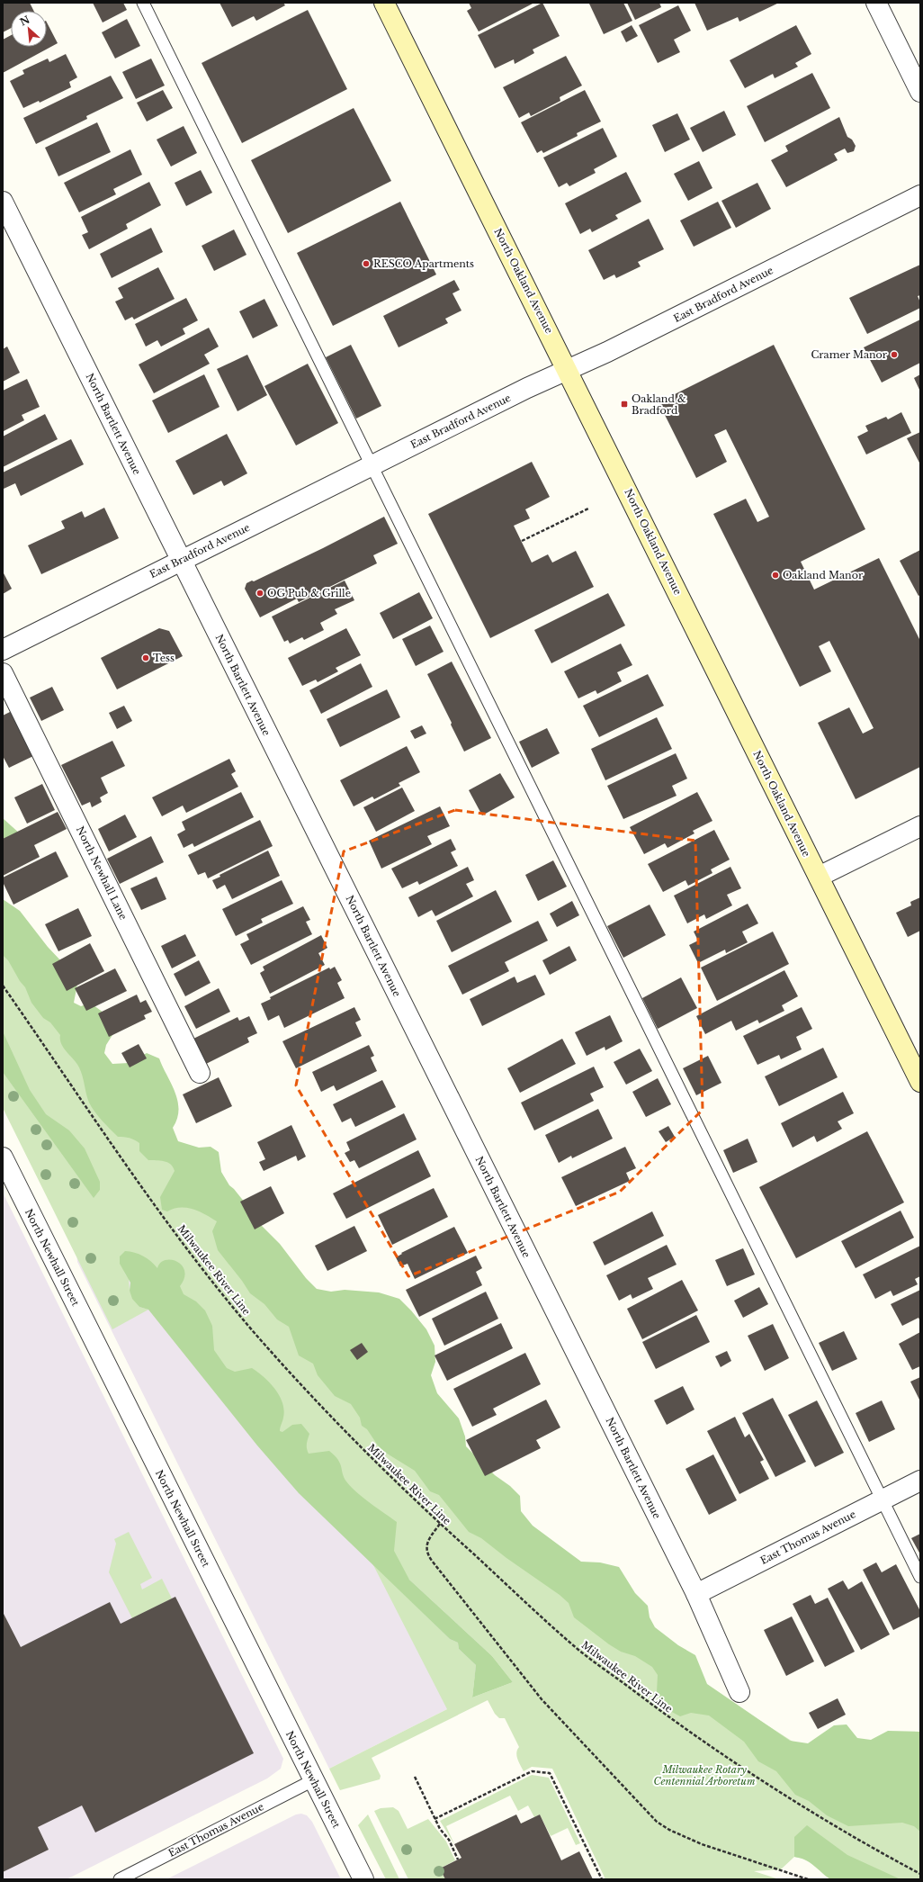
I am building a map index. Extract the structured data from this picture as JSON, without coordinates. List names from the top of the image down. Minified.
{"streets":{"main road":["North Oakland Avenue"],"street":["East Bradford Avenue","North Bartlett Avenue","North Newhall Lane","North Newhall Street","East Thomas Avenue"],"path":["Milwaukee River Line"]},"crossings":[["North Oakland Avenue","East Bradford Avenue"],["East Bradford Avenue","North Bartlett Avenue"],["North Bartlett Avenue","East Thomas Avenue"],["North Newhall Street","East Thomas Avenue"]],"parks":["Milwaukee Rotary Centennial Arboretum"],"places":{"other":["RESCO Apartments","Cramer Manor","Oakland Manor","OG Pub & Grille","Tess"],"transit":["Oakland & Bradford"]},"north":"top left"}
